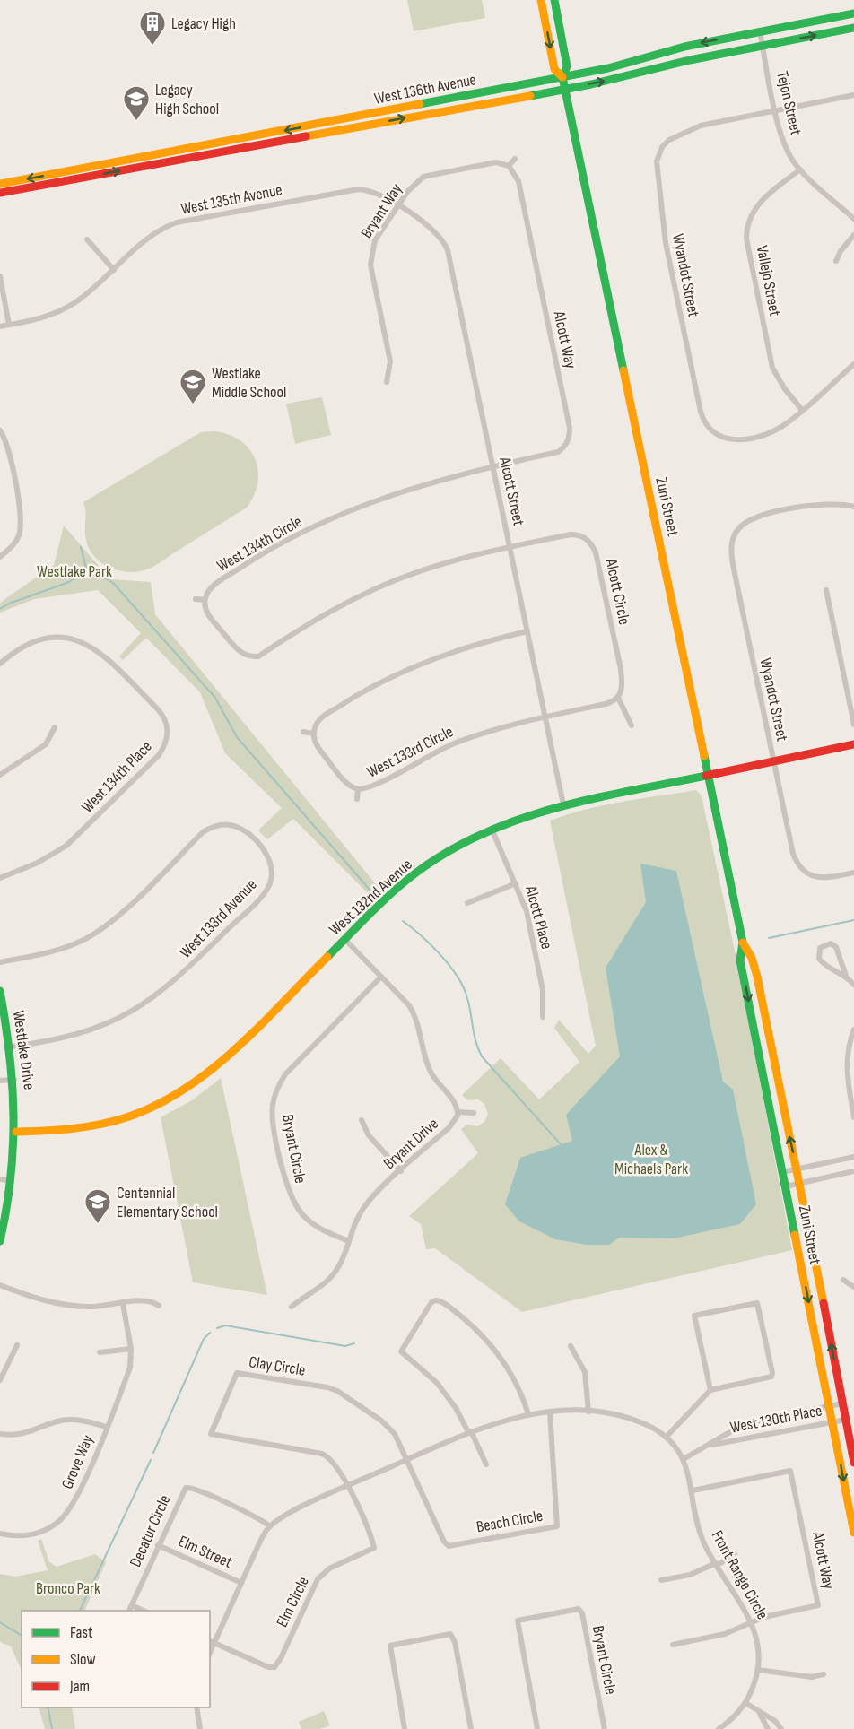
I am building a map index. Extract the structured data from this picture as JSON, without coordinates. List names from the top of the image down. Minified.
{"streets":{"main road":["West 136th Avenue","Zuni Street","West 132nd Avenue","Westlake Drive"],"street":["Tejon Street","West 135th Avenue","Bryant Way","Wyandot Street","Vallejo Street","Alcott Way","Alcott Street","West 134th Circle","Alcott Circle","West 133rd Circle","West 134th Place","Alcott Place","West 133rd Avenue","Bryant Drive","Bryant Circle","Clay Circle","West 130th Place","Grove Way","Beach Circle","Decatur Circle","Elm Street","Front Range Circle","Elm Circle"]},"crossings":[["West 136th Avenue","Tejon Street"],["West 136th Avenue","Zuni Street"],["Tejon Street","Wyandot Street"],["Tejon Street","Vallejo Street"],["West 135th Avenue","Bryant Way"],["West 135th Avenue","Alcott Street"],["Bryant Way","Alcott Way"],["Bryant Way","Alcott Street"],["Wyandot Street","Vallejo Street"],["Wyandot Street","West 132nd Avenue"],["Alcott Way","Front Range Circle"],["Alcott Street","West 134th Circle"],["Alcott Street","West 133rd Circle"],["Alcott Street","West 132nd Avenue"],["Zuni Street","West 132nd Avenue"],["Zuni Street","West 130th Place"],["West 132nd Avenue","Alcott Place"],["West 132nd Avenue","Westlake Drive"],["West 132nd Avenue","Bryant Drive"],["West 133rd Avenue","Westlake Drive"],["Bryant Drive","Bryant Circle"],["Clay Circle","Beach Circle"],["Clay Circle","Front Range Circle"],["Clay Circle","Elm Circle"],["West 130th Place","Front Range Circle"],["Beach Circle","Front Range Circle"],["Decatur Circle","Elm Street"],["Decatur Circle","Front Range Circle"],["Elm Street","Front Range Circle"],["Front Range Circle","Elm Circle"]],"parks":["Westlake Park","Alex & Michaels Park","Bronco Park"],"places":{"building":["Legacy High"],"school or university":["Legacy High School","Westlake Middle School","Centennial Elementary School"]},"legend":["Fast","Slow","Jam"]}
